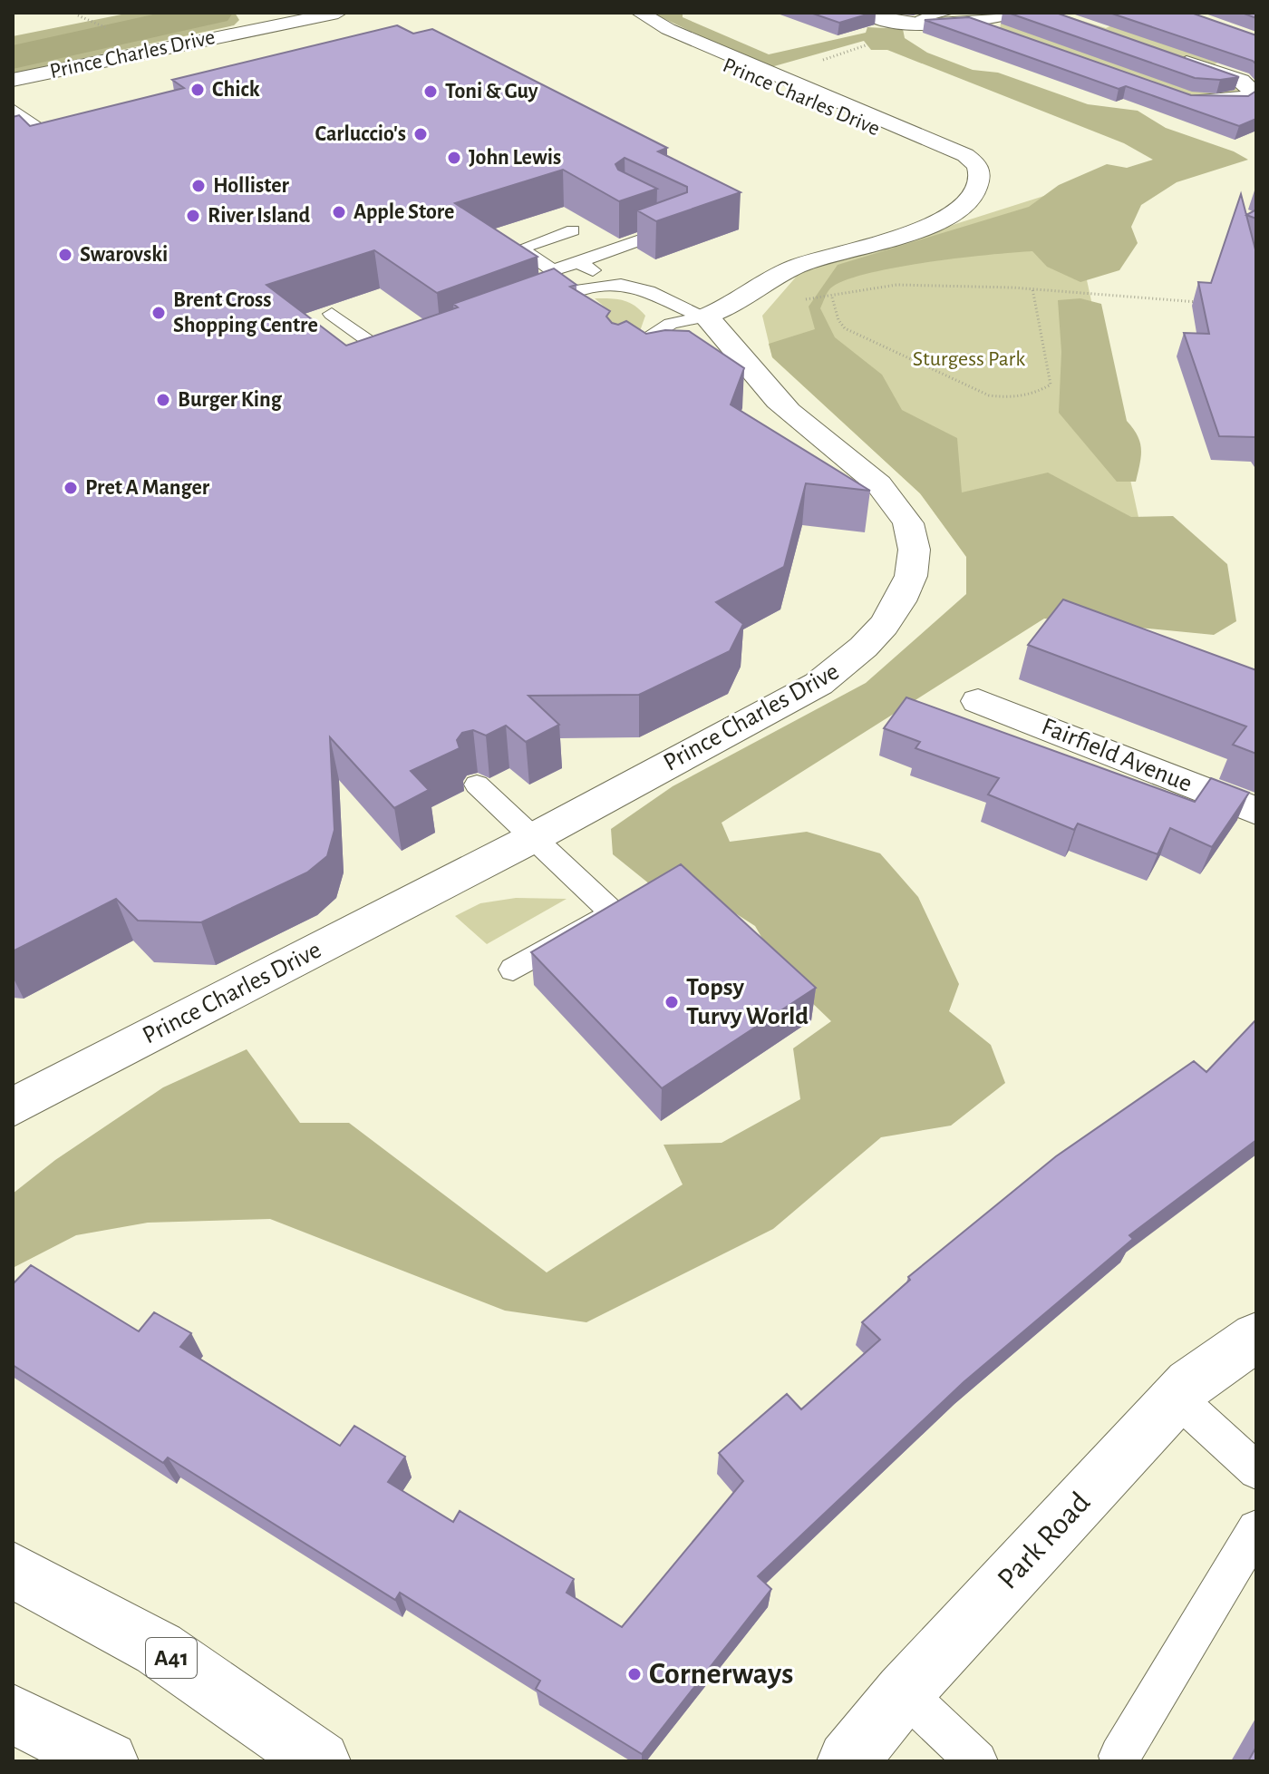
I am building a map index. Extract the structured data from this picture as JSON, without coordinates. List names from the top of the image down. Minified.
{"streets":{"main road":["Prince Charles Drive","Fairfield Avenue","Park Road","A41"]},"parks":["Sturgess Park"],"places":["Chick","Toni & Guy","Carluccio's","John Lewis","Hollister","Apple Store","River Island","Swarovski","Brent Cross Shopping Centre","Burger King","Pret A Manger","Topsy Turvy World","Cornerways"]}
